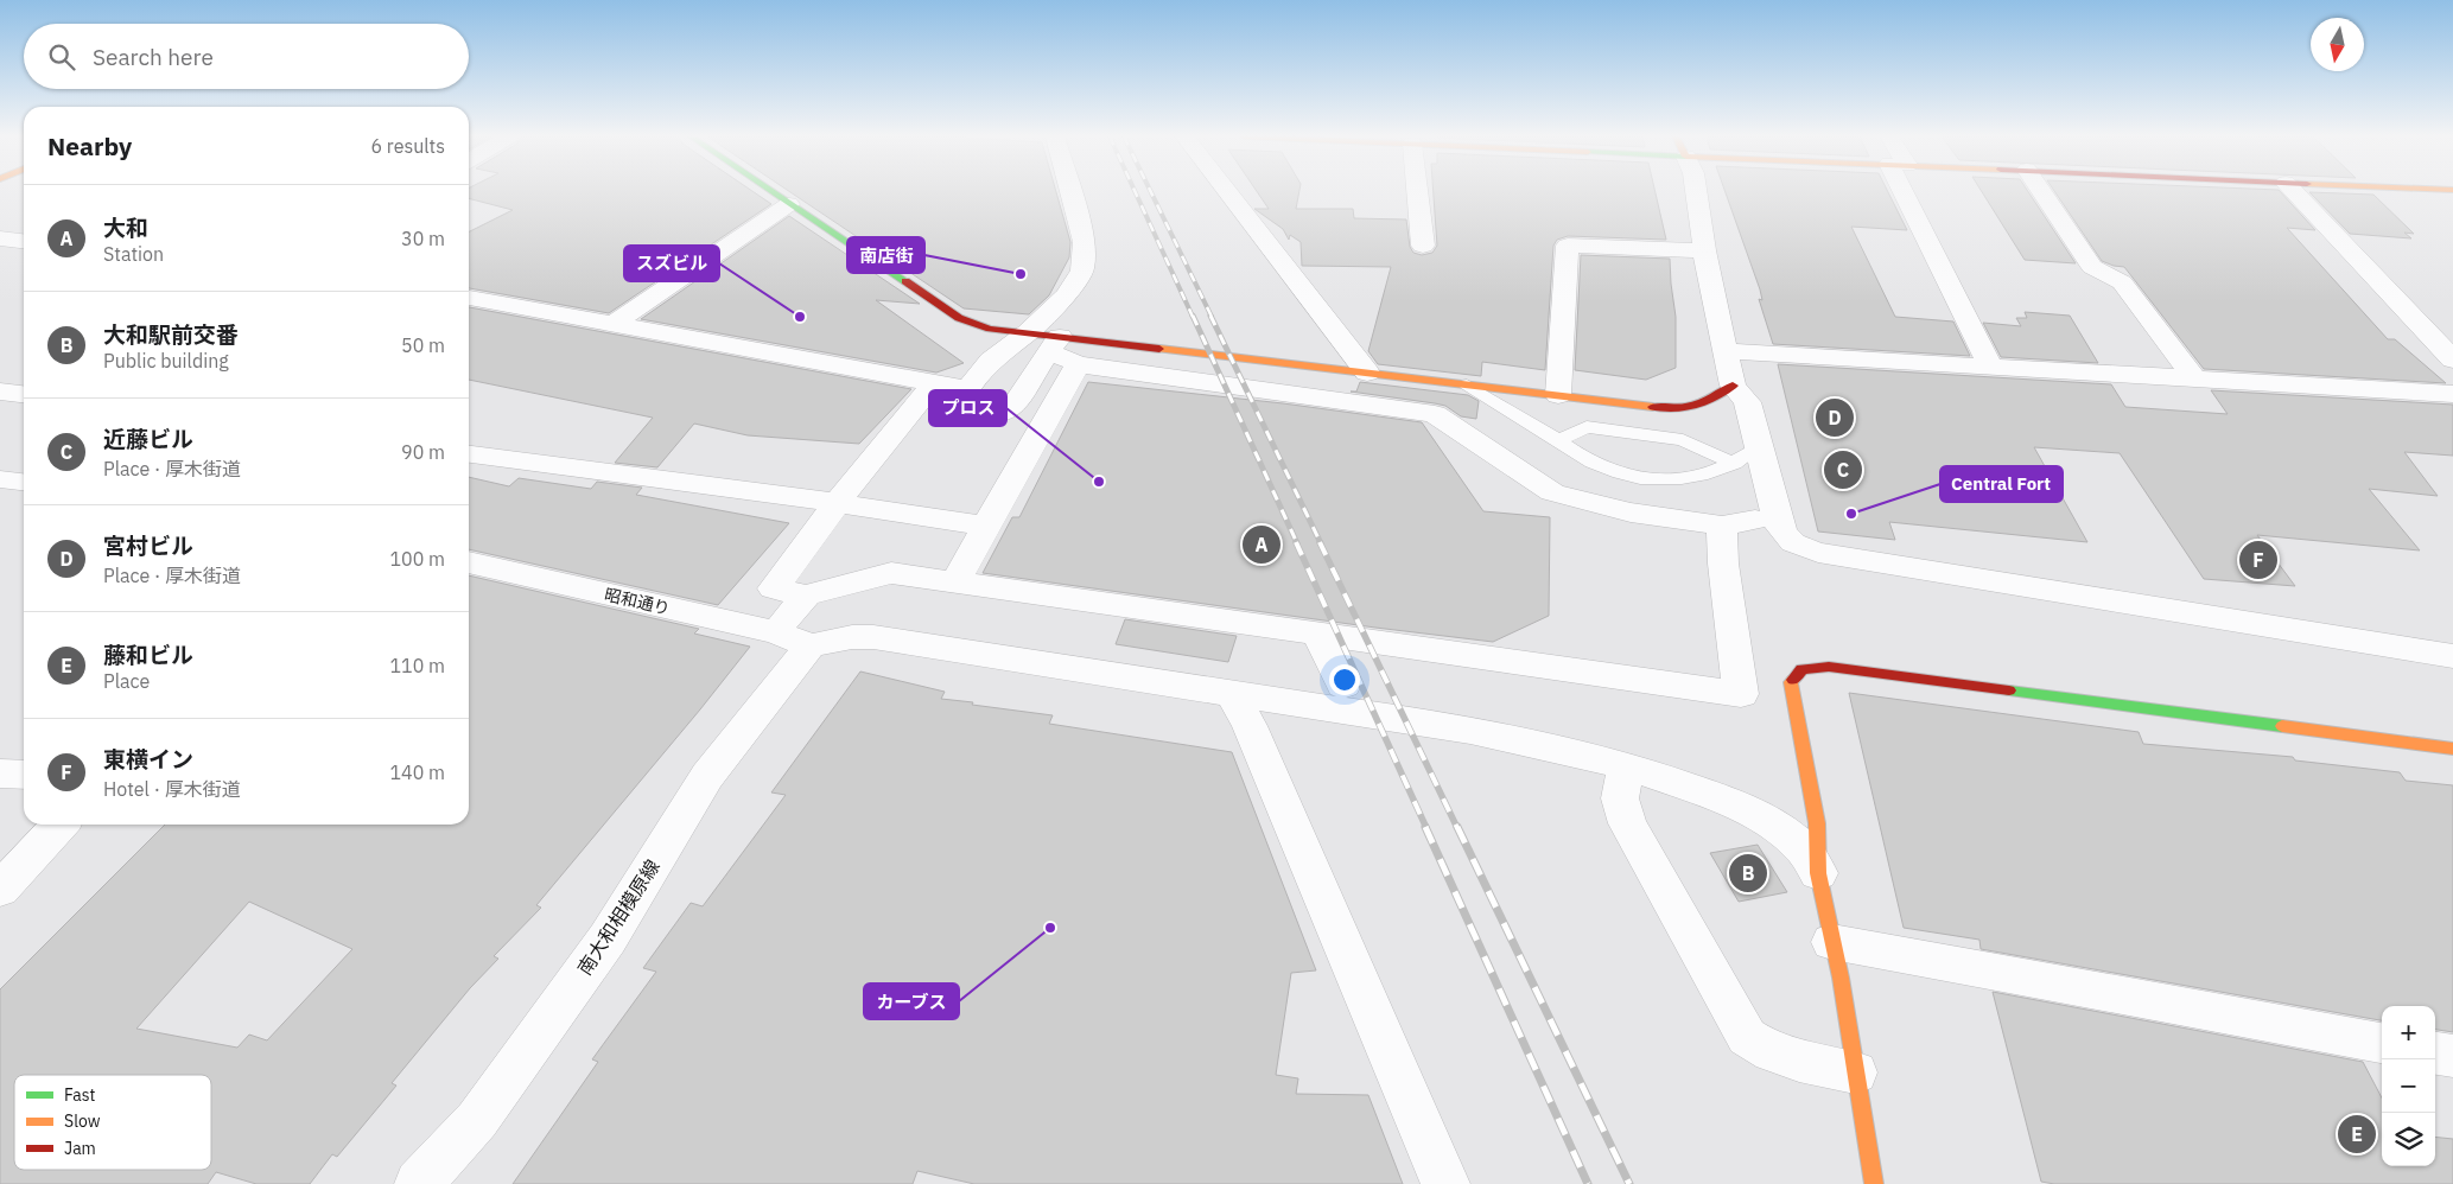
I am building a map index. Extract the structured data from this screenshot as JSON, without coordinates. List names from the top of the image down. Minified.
{"streets":{"street":["昭和通り","南大和相模原線"]},"crossings":[["昭和通り","南大和相模原線"]],"places":["南店街","スズビル","プロス","Central Fort","カーブス"],"legend":["Fast","Slow","Jam"],"north":"bottom","page":{"search":"Search here","heading":["Nearby","6 results"],"list":[{"mark":"A","name":"大和","note":"Station","value":"30 m"},{"mark":"B","name":"大和駅前交番","note":"Public building","value":"50 m"},{"mark":"C","name":"近藤ビル","note":"Place · 厚木街道","value":"90 m"},{"mark":"D","name":"宮村ビル","note":"Place · 厚木街道","value":"100 m"},{"mark":"E","name":"藤和ビル","note":"Place","value":"110 m"},{"mark":"F","name":"東横イン","note":"Hotel · 厚木街道","value":"140 m"}],"pins":["D","C","A","F","B","E"],"map_buttons":["+","−"]}}
